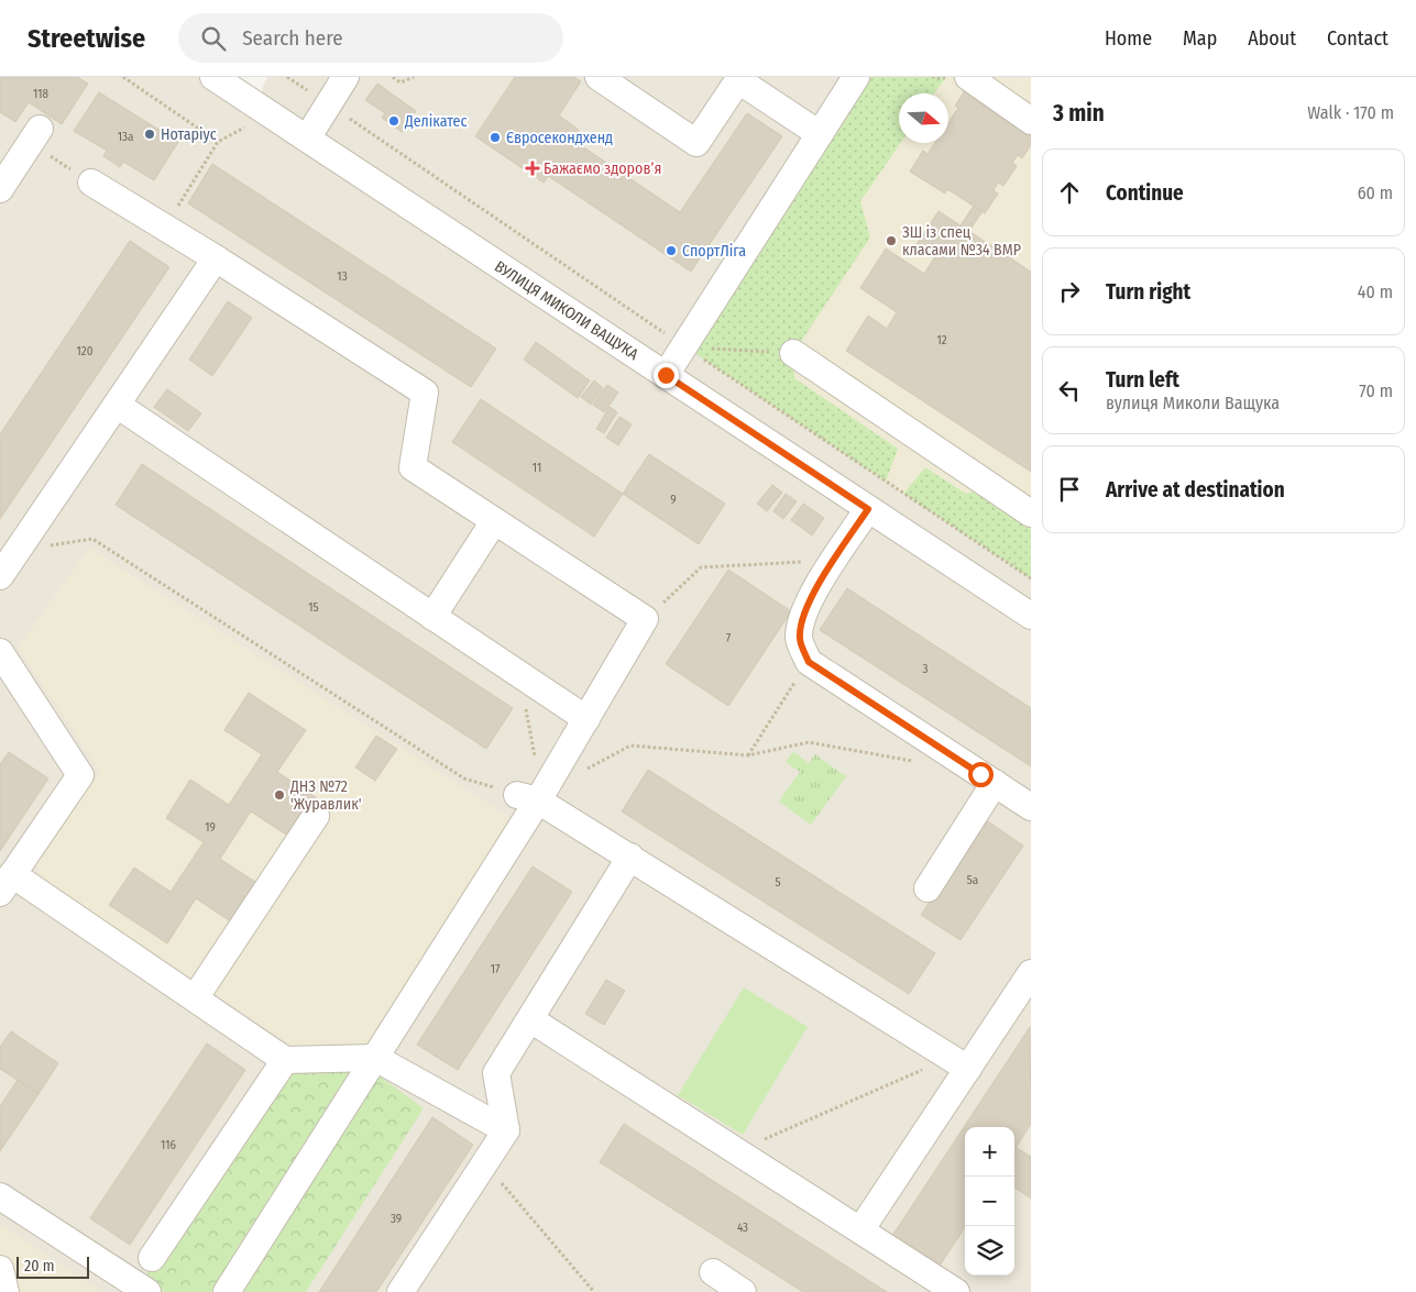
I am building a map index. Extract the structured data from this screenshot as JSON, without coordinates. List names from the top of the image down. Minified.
{"streets":{"street":["ВУЛИЦЯ МИКОЛИ ВАЩУКА"]},"places":{"other":["Делікатес","Нотаріус","Євросекондхенд","ЗШ із спец класами №34 ВМР","СпортЛіга","ДНЗ №72 'Журавлик'"],"health":["Бажаємо здоровʼя"]},"house_numbers":["118","13а","13","12","120","11","9","15","7","3","19","5а","5","17","116","39","43"],"scale_bar":"20 m","north":"right","page":{"header":"Streetwise","search":"Search here","nav":["Home","Map","About","Contact"],"heading":["3 min","Walk · 170 m"],"list":[["Continue","60 m"],["Turn right","40 m"],["Turn left","вулиця Миколи Ващука","70 m"],"Arrive at destination"],"map_buttons":["+","−"],"scale":"20 m"}}
